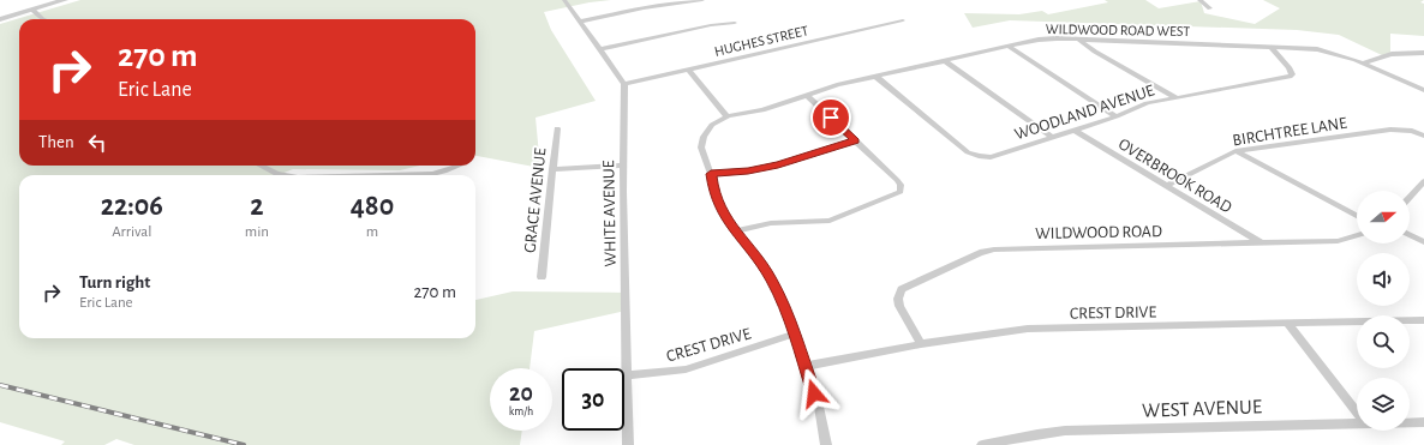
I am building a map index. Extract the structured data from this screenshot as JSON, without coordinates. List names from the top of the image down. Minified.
{"streets":{"street":["WILDWOOD ROAD WEST","HUGHES STREET","WOODLAND AVENUE","BIRCHTREE LANE","OVERBROOK ROAD","GRACE AVENUE","WHITE AVENUE","WILDWOOD ROAD","CREST DRIVE","WEST AVENUE"]},"crossings":[["WILDWOOD ROAD WEST","WOODLAND AVENUE"],["HUGHES STREET","WHITE AVENUE"],["WOODLAND AVENUE","OVERBROOK ROAD"],["BIRCHTREE LANE","OVERBROOK ROAD"],["OVERBROOK ROAD","WILDWOOD ROAD"],["WHITE AVENUE","CREST DRIVE"],["WILDWOOD ROAD","CREST DRIVE"]],"north":"right","page":{"turn":["270 m","Eric Lane"],"then":"Then","eta":["22:06","Arrival","2","min","480","m"],"list":[{"name":"Turn right","note":"Eric Lane","value":"270 m"}],"speed":"20 km/h","limit":"30"}}
